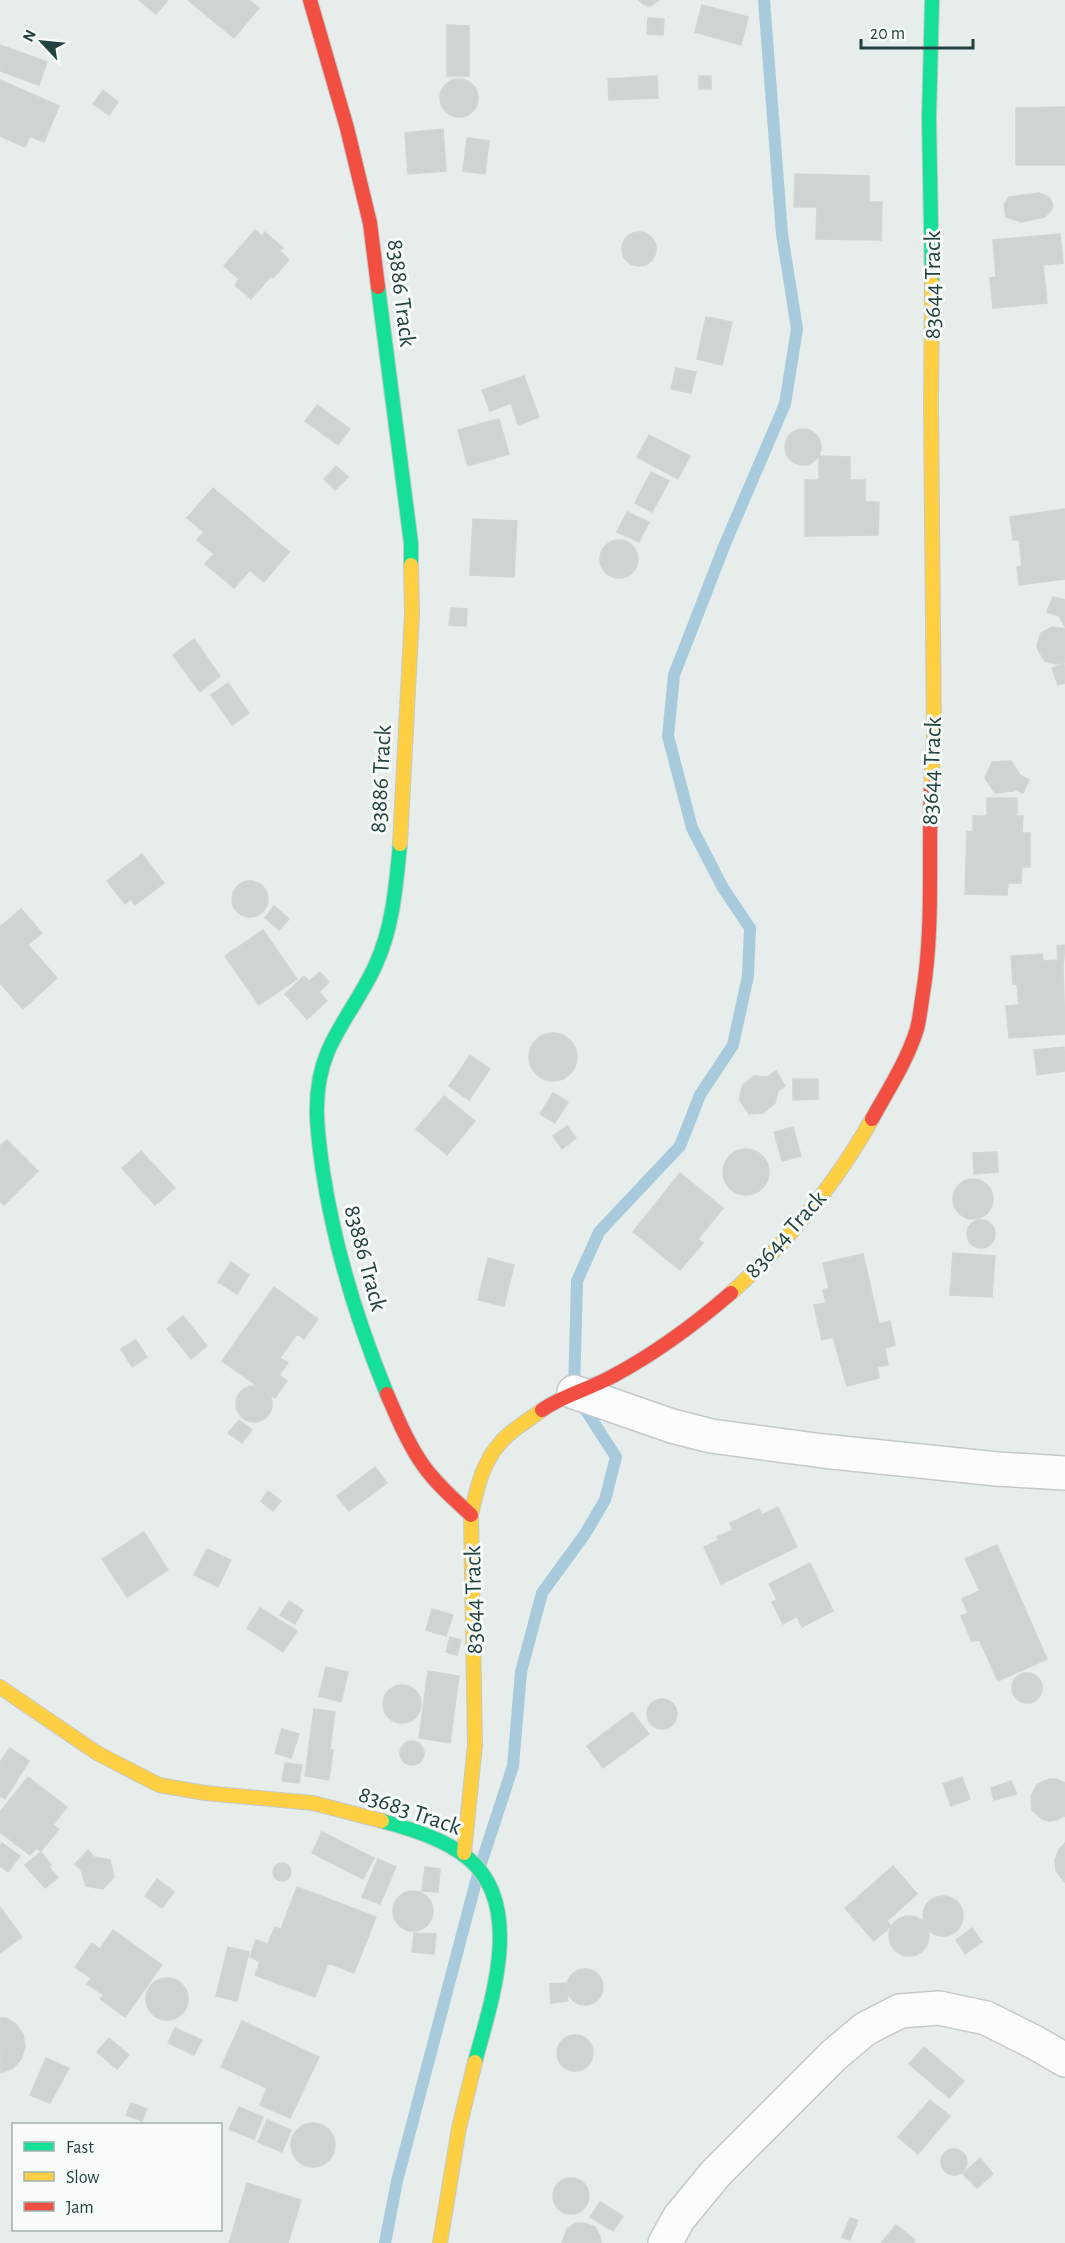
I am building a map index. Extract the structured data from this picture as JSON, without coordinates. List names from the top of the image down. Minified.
{"streets":{"street":["83644 Track","83886 Track","83683 Track"]},"crossings":[["83644 Track","83886 Track"],["83644 Track","83683 Track"]],"legend":["Fast","Slow","Jam"],"scale_bar":"20 m","north":"top left"}
